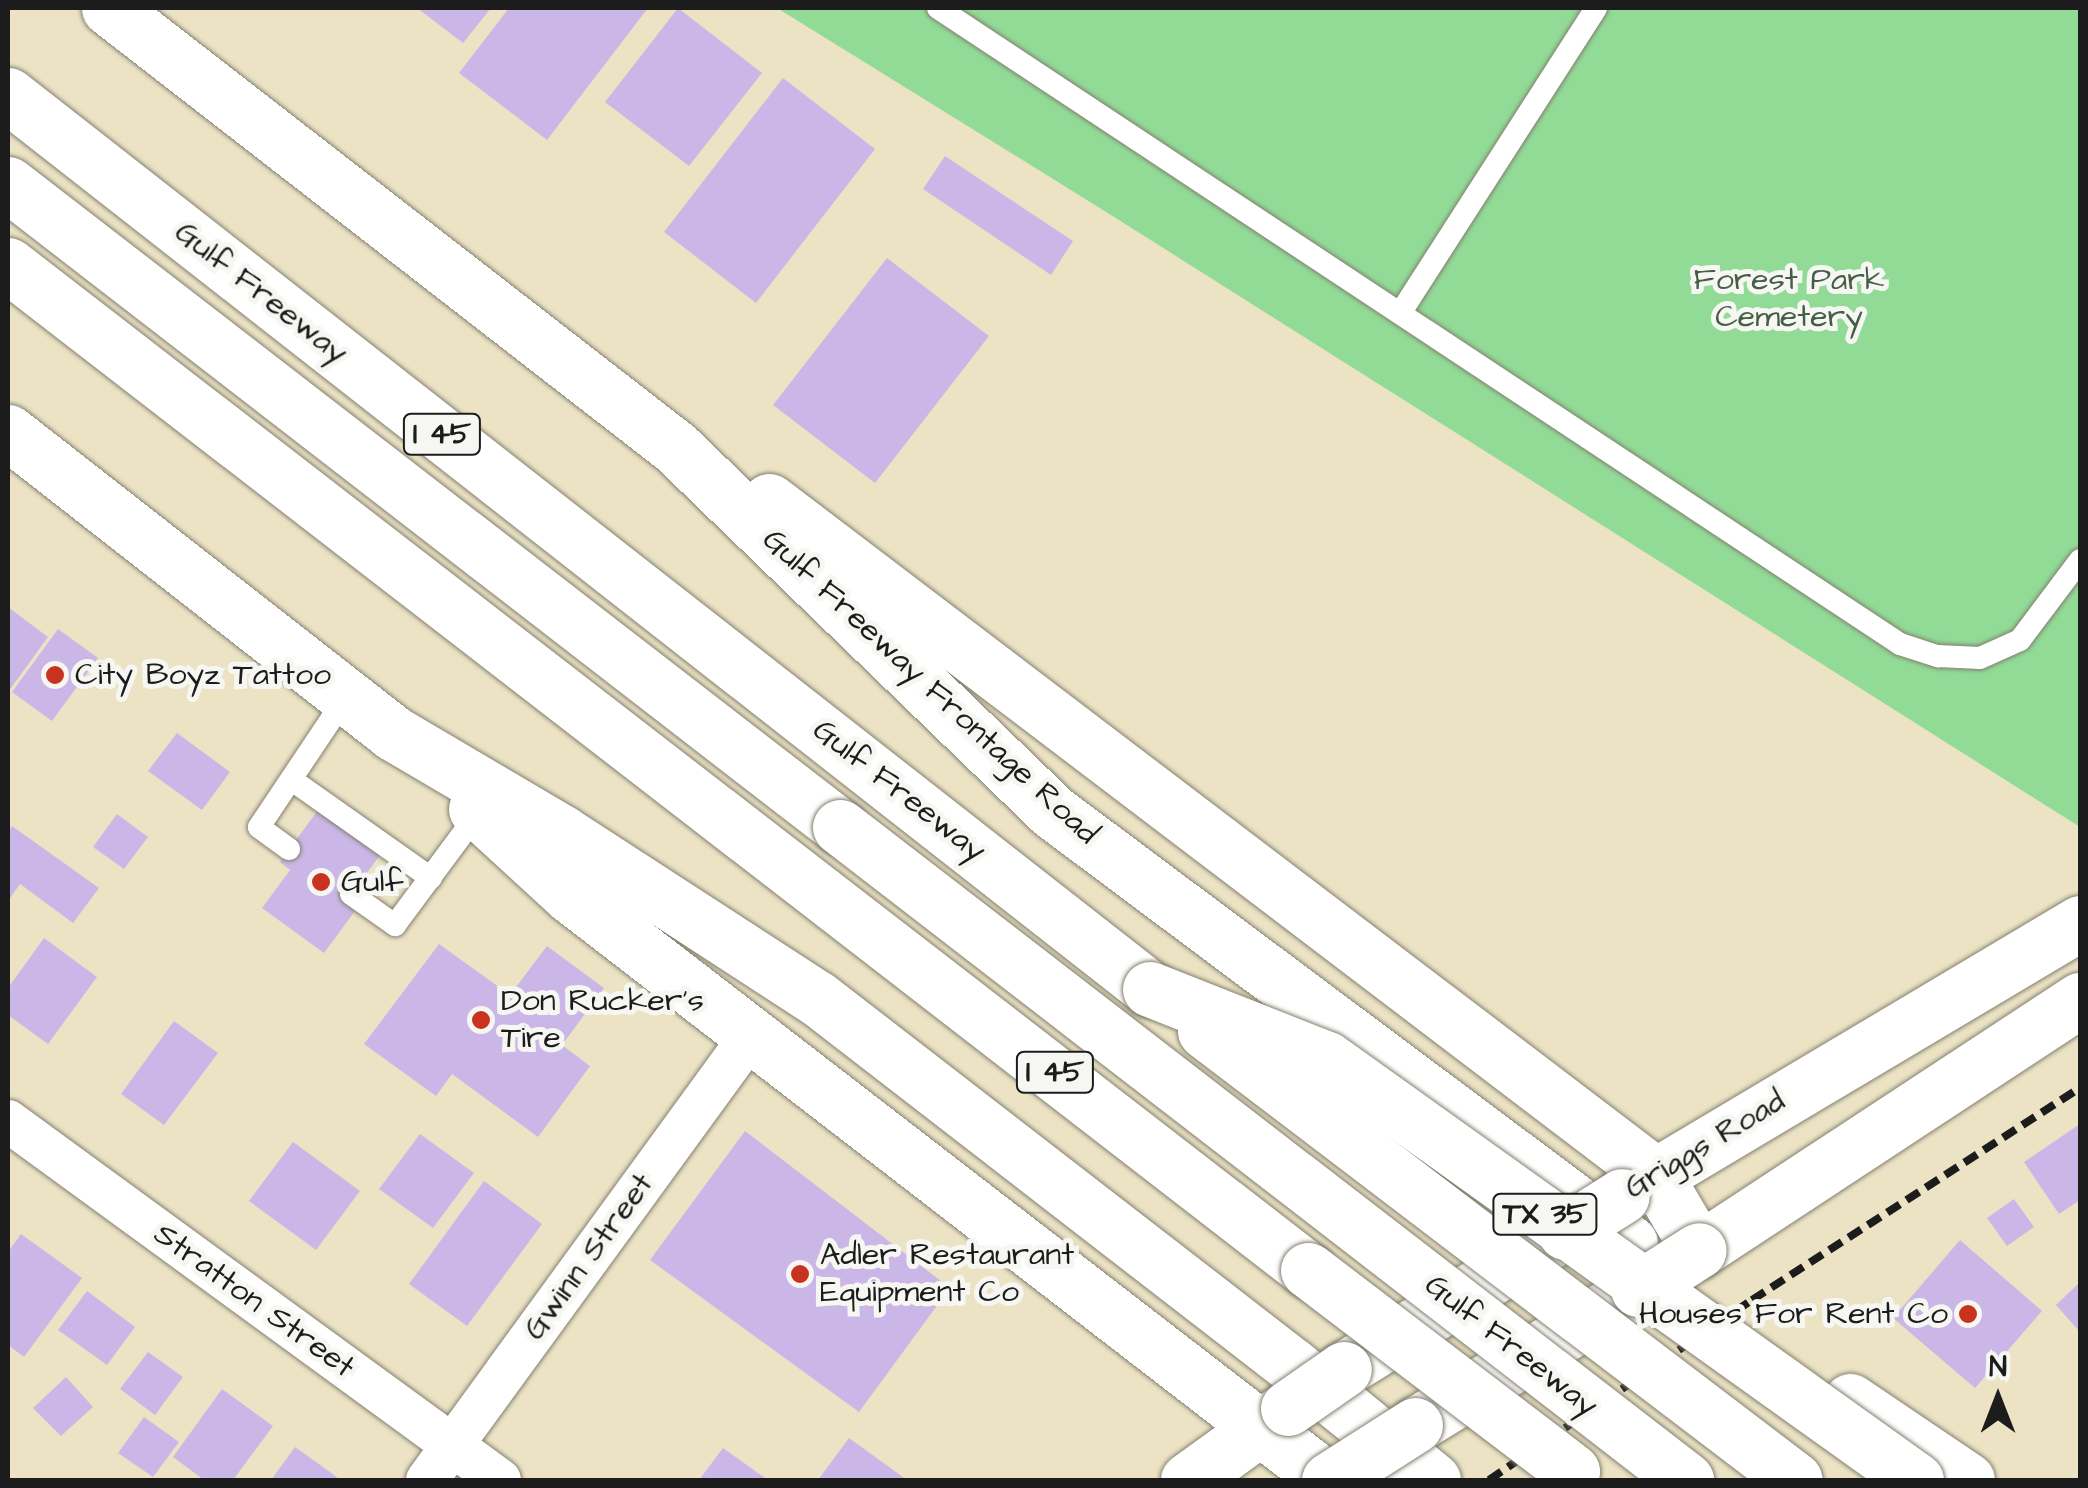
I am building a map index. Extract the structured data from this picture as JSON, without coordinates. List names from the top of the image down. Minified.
{"streets":{"main road":["Gulf Freeway","I 45","Gulf Freeway Frontage Road","Griggs Road","TX 35"],"street":["Gwinn Street","Stratton Street"]},"crossings":[["Gulf Freeway","TX 35"],["Gwinn Street","Stratton Street"]],"parks":["Forest Park Cemetery"],"places":["City Boyz Tattoo","Gulf","Don Rucker's Tire","Adler Restaurant Equipment Co","Houses For Rent Co"],"north":"top"}
